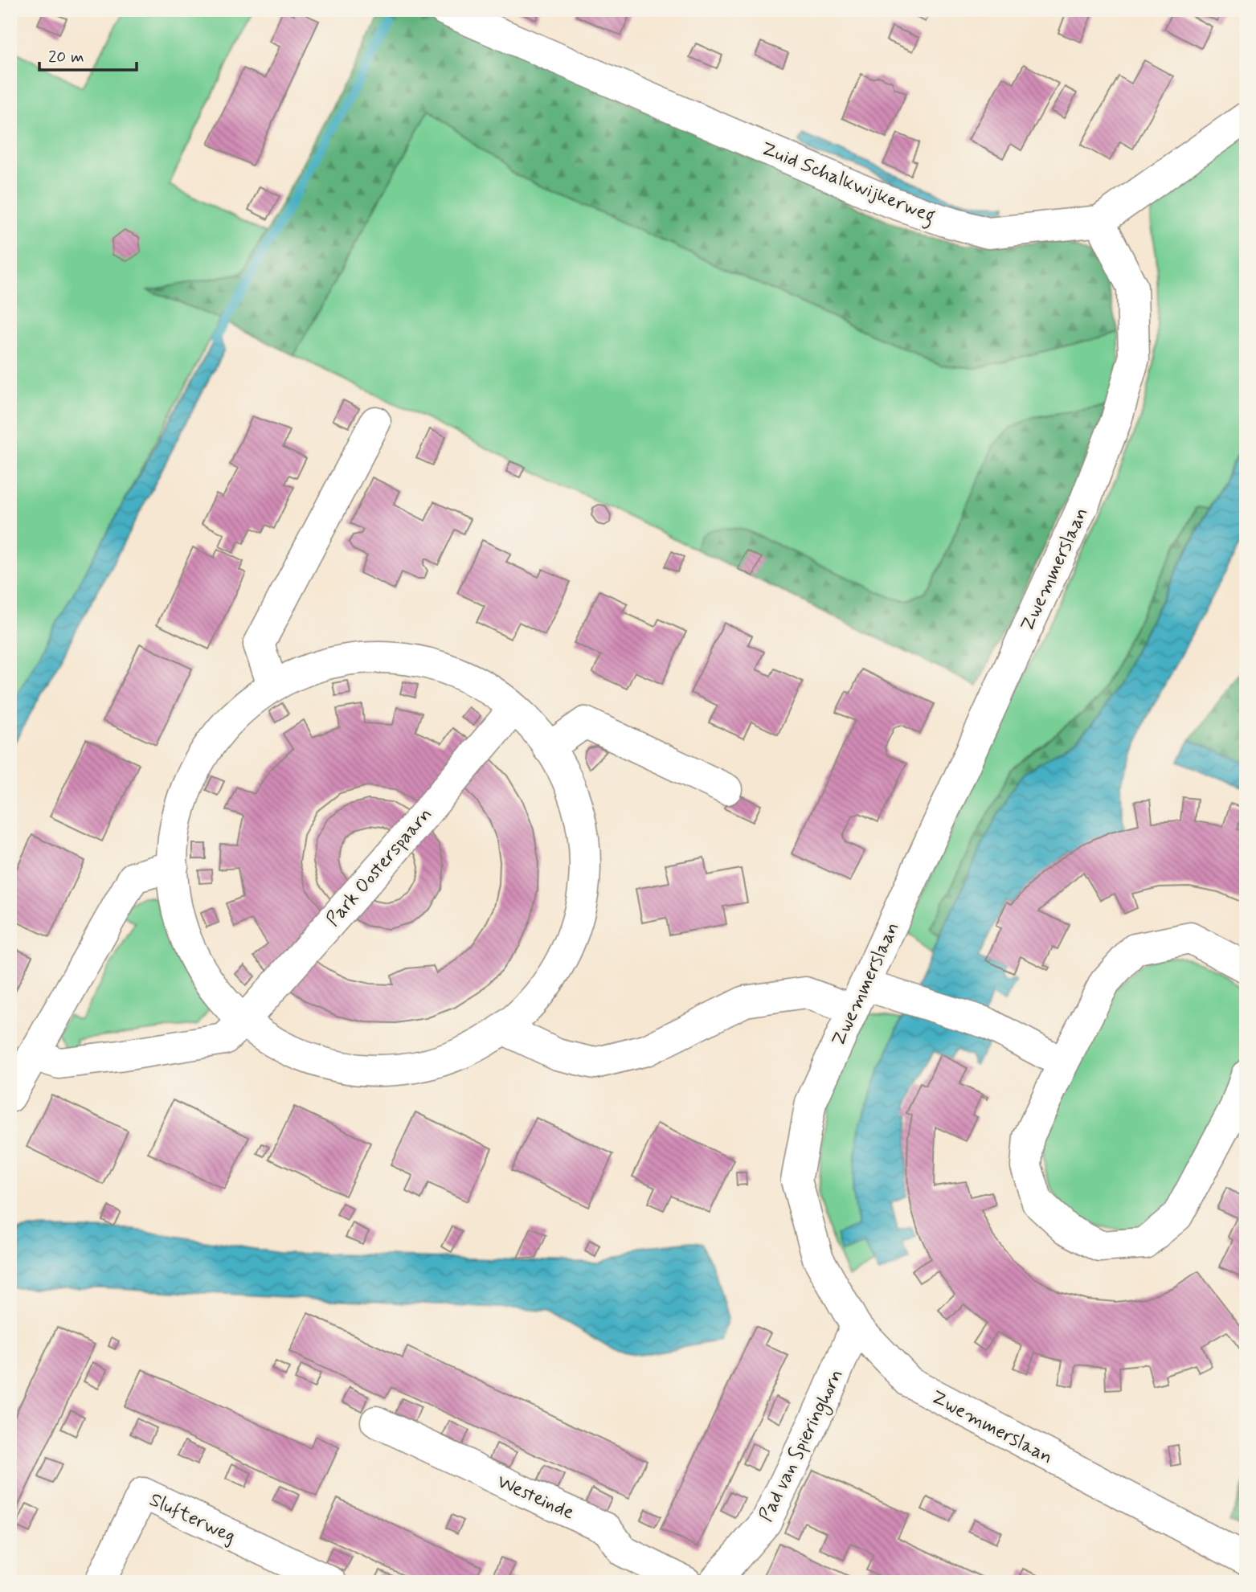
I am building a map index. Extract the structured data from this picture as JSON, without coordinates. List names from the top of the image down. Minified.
{"streets":{"street":["Zuid Schalkwijkerweg","Zwemmerslaan","Park Oosterspaarn","Pad van Spieringhorn","Westeinde","Slufterweg"]},"crossings":[["Zuid Schalkwijkerweg","Zwemmerslaan"],["Zwemmerslaan","Pad van Spieringhorn"]],"scale_bar":"20 m"}
